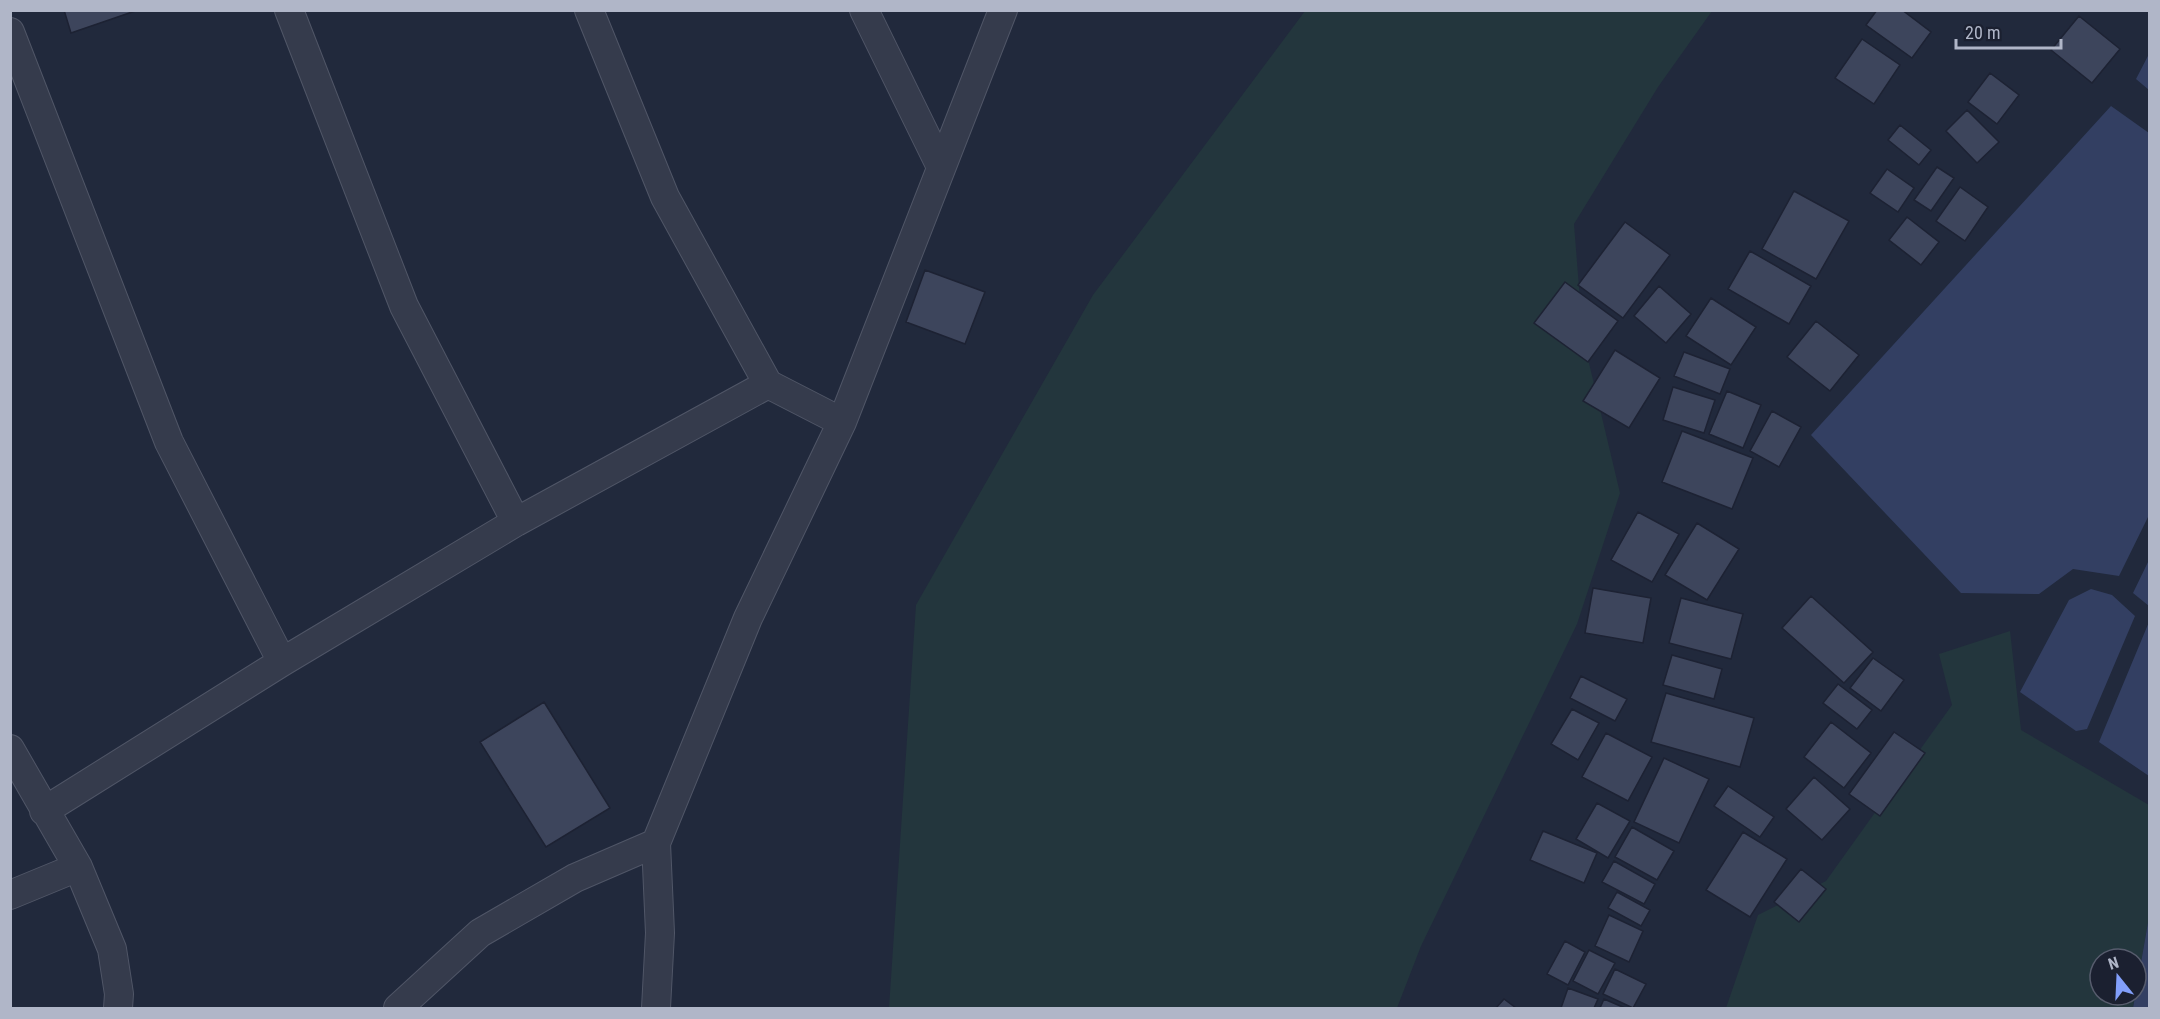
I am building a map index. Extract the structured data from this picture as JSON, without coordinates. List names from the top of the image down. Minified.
{"scale_bar":"20 m","north":"top"}
